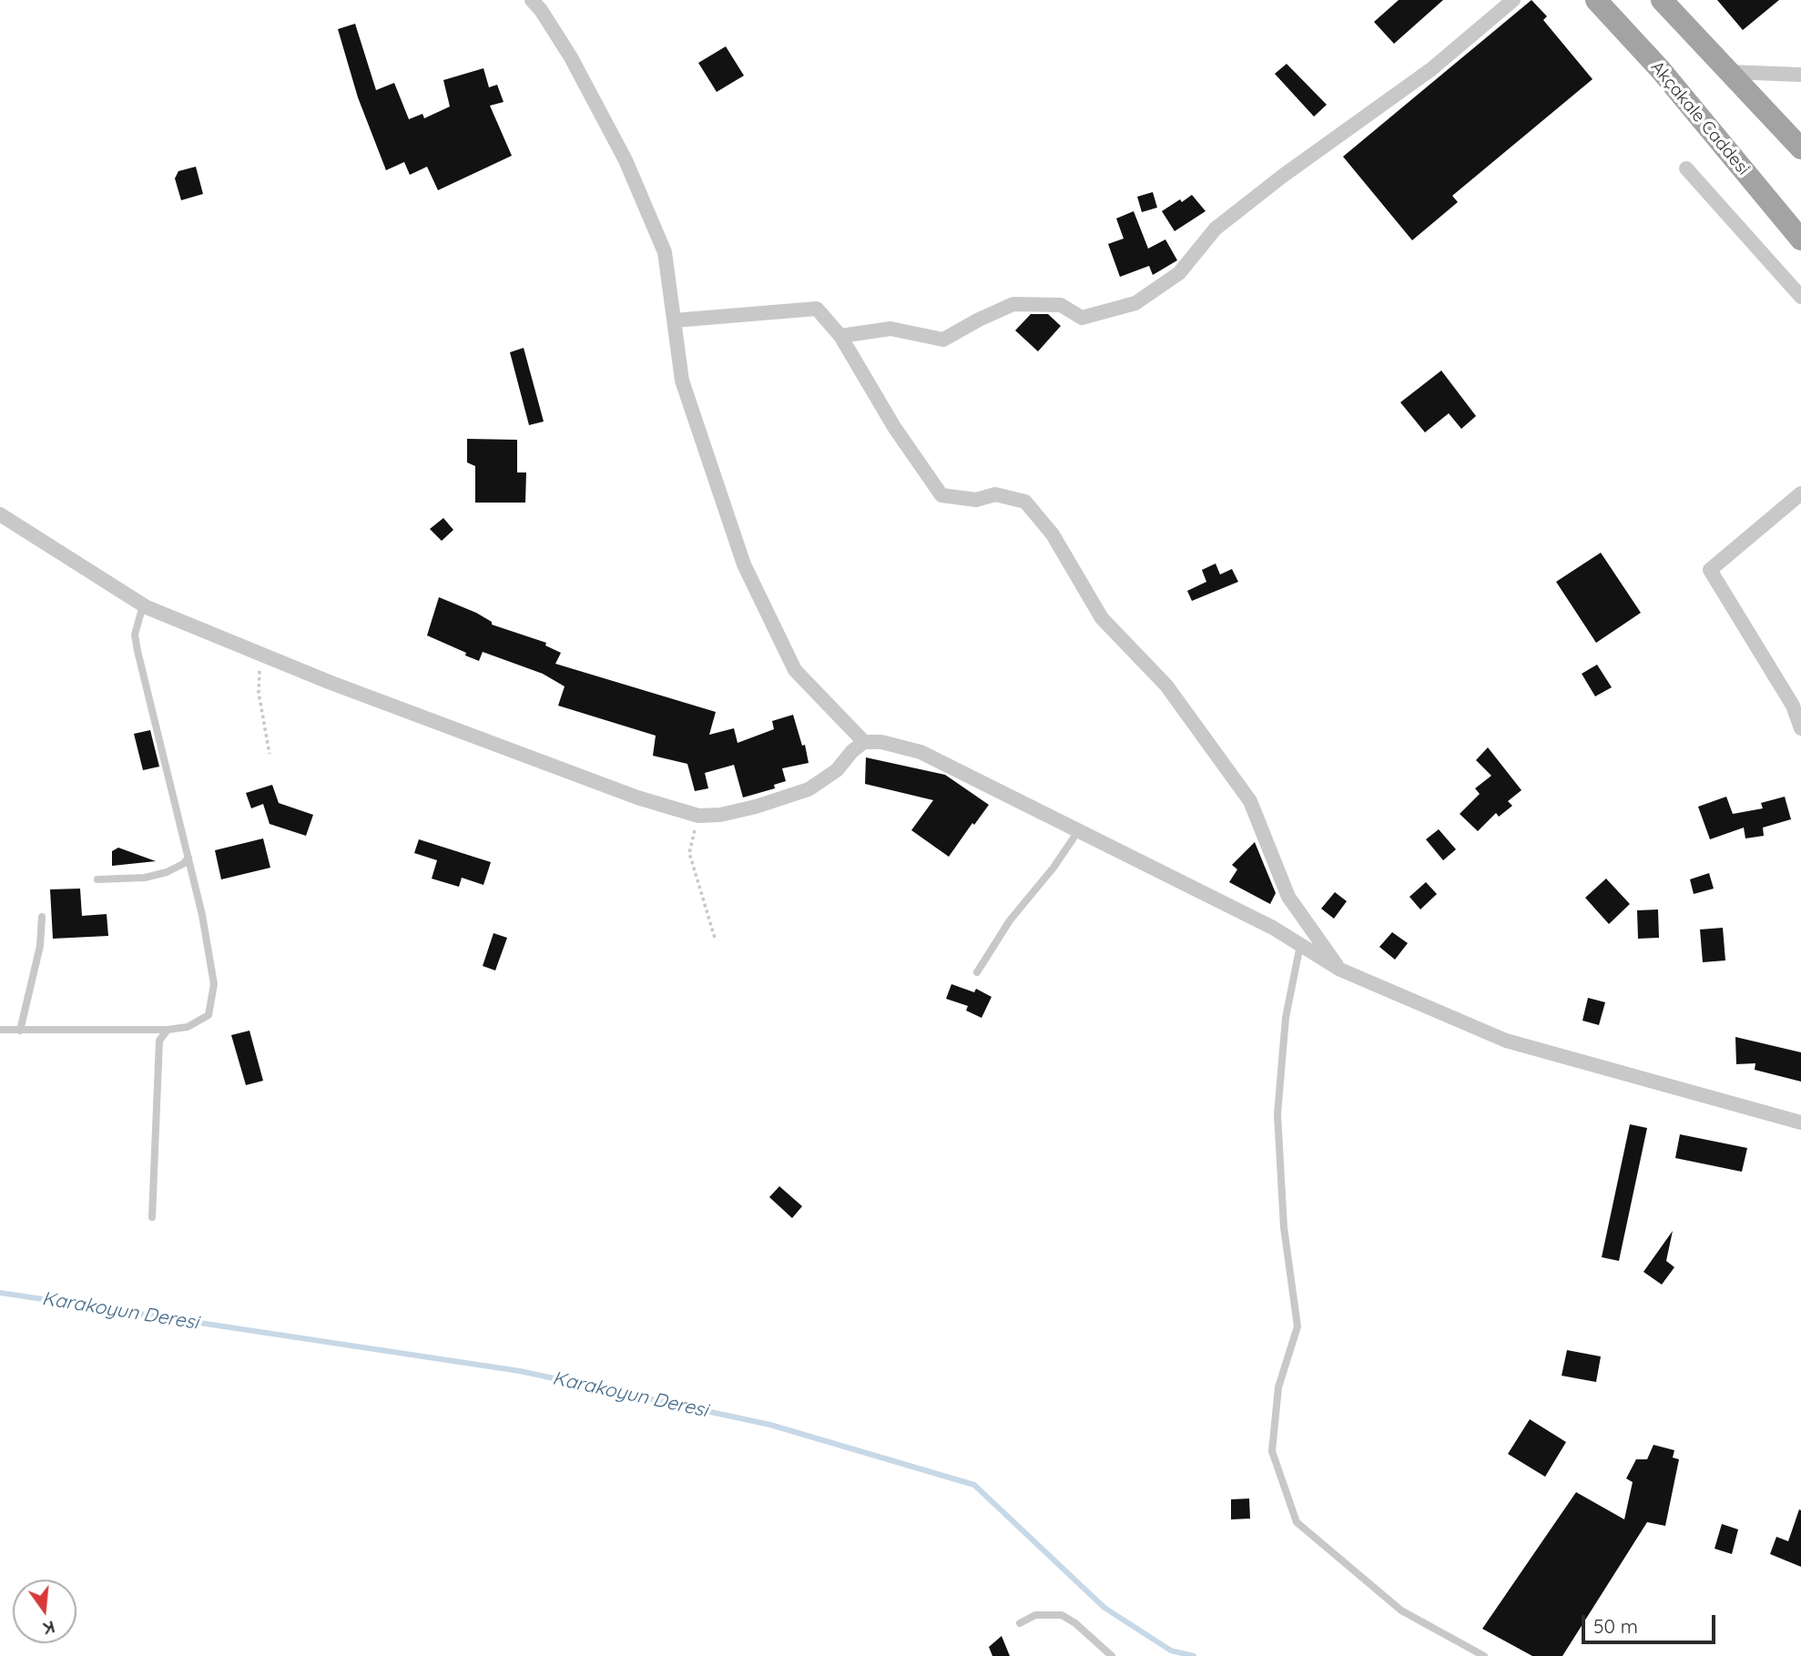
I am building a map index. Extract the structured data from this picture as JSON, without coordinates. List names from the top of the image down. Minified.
{"streets":{"main road":["Akçakale Caddesi"]},"water":["Karakoyun Deresi"],"scale_bar":"50 m","north":"bottom"}
